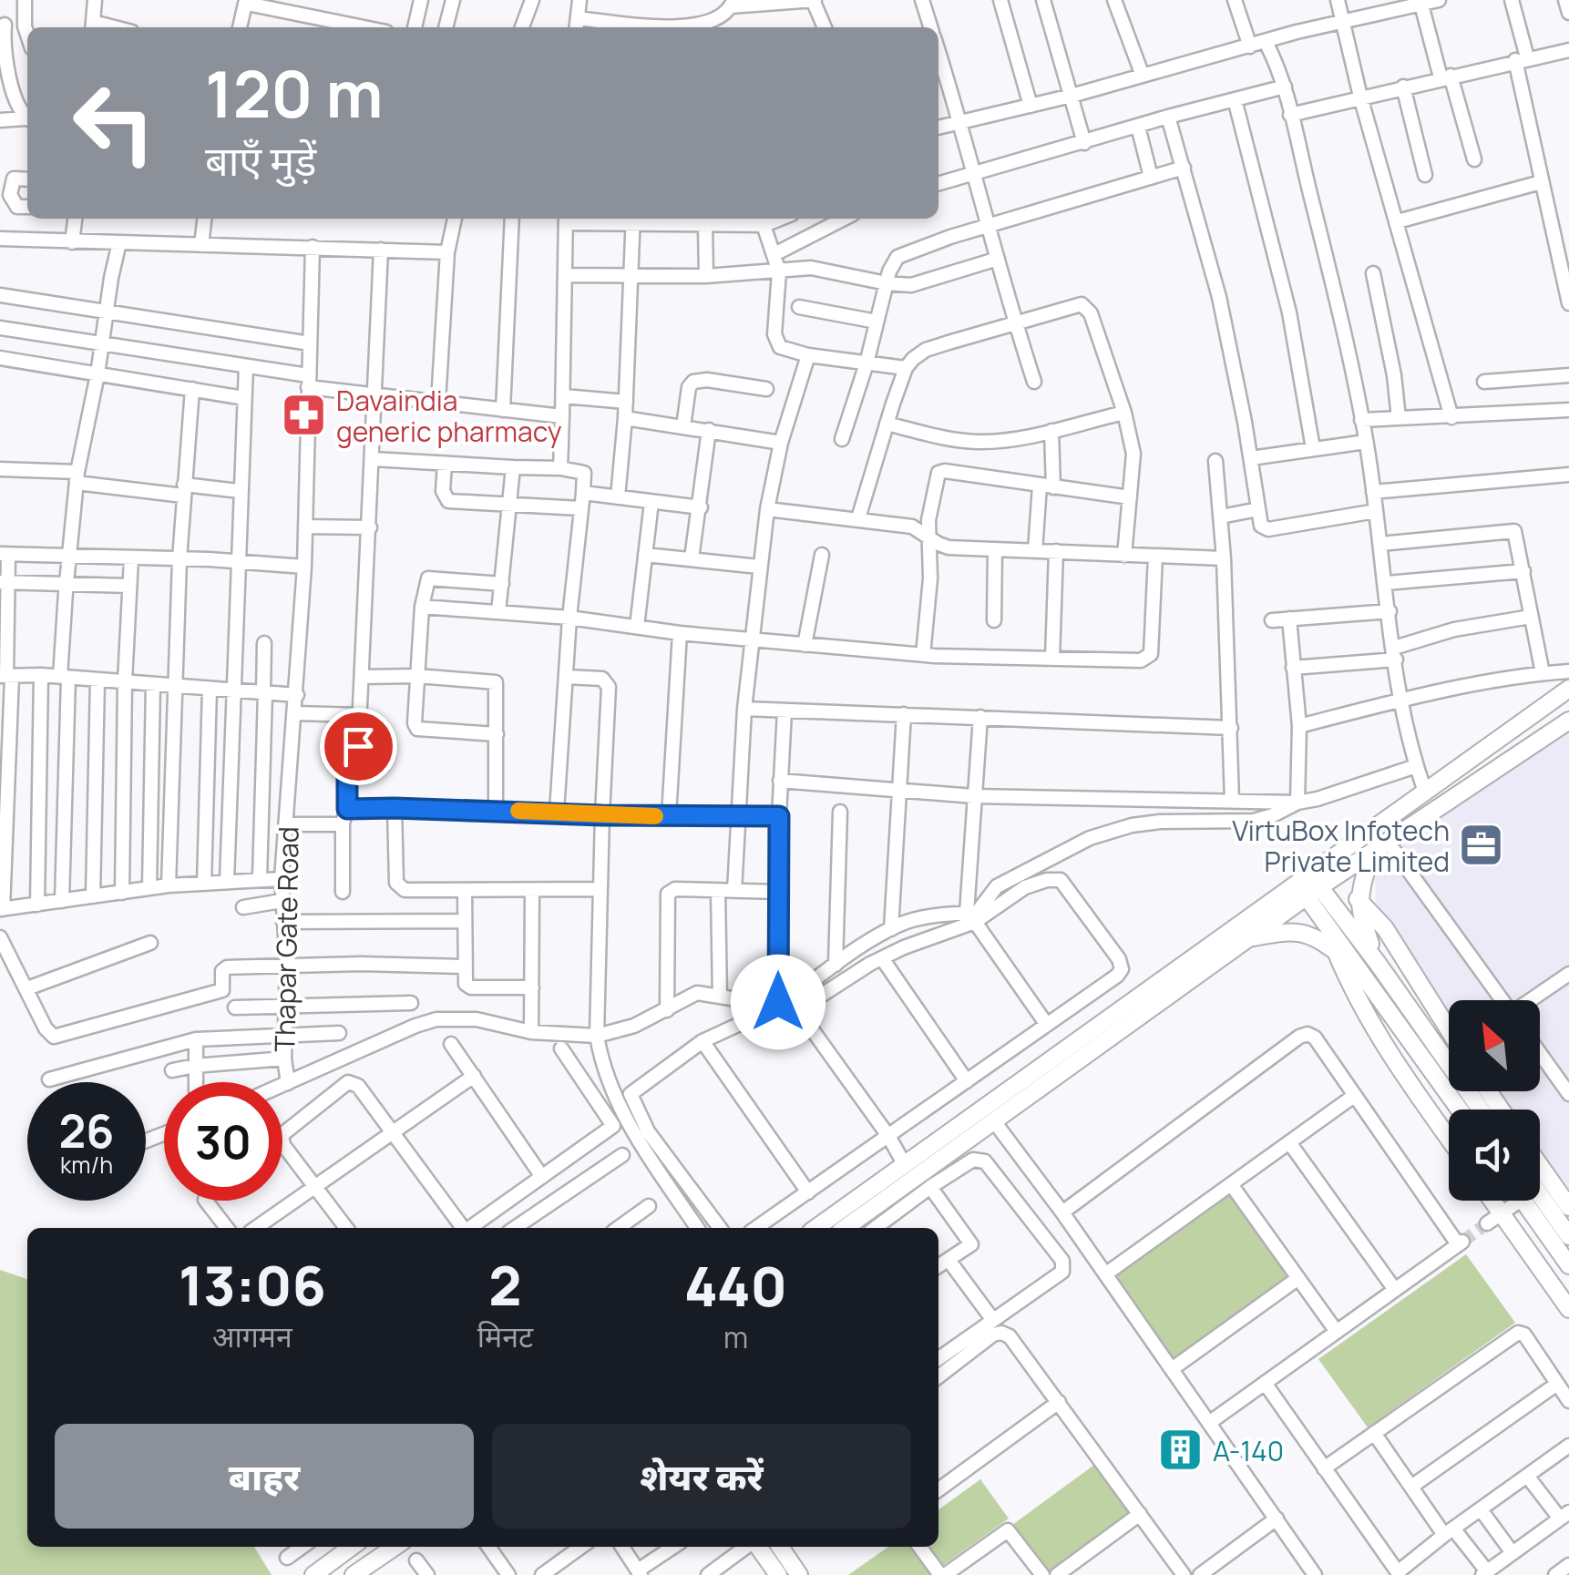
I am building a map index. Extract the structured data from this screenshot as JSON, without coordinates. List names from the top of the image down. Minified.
{"streets":{"street":["Thapar Gate Road"]},"places":{"pharmacy":["Davaindia generic pharmacy"],"office":["VirtuBox Infotech Private Limited"],"building":["A-140"]},"north":"top left","page":{"turn":["120 m","बाएँ मुड़ें"],"speed":"26 km/h","limit":"30","eta":["13:06","आगमन","2","मिनट","440","m"],"buttons":["बाहर","शेयर करें"]}}
